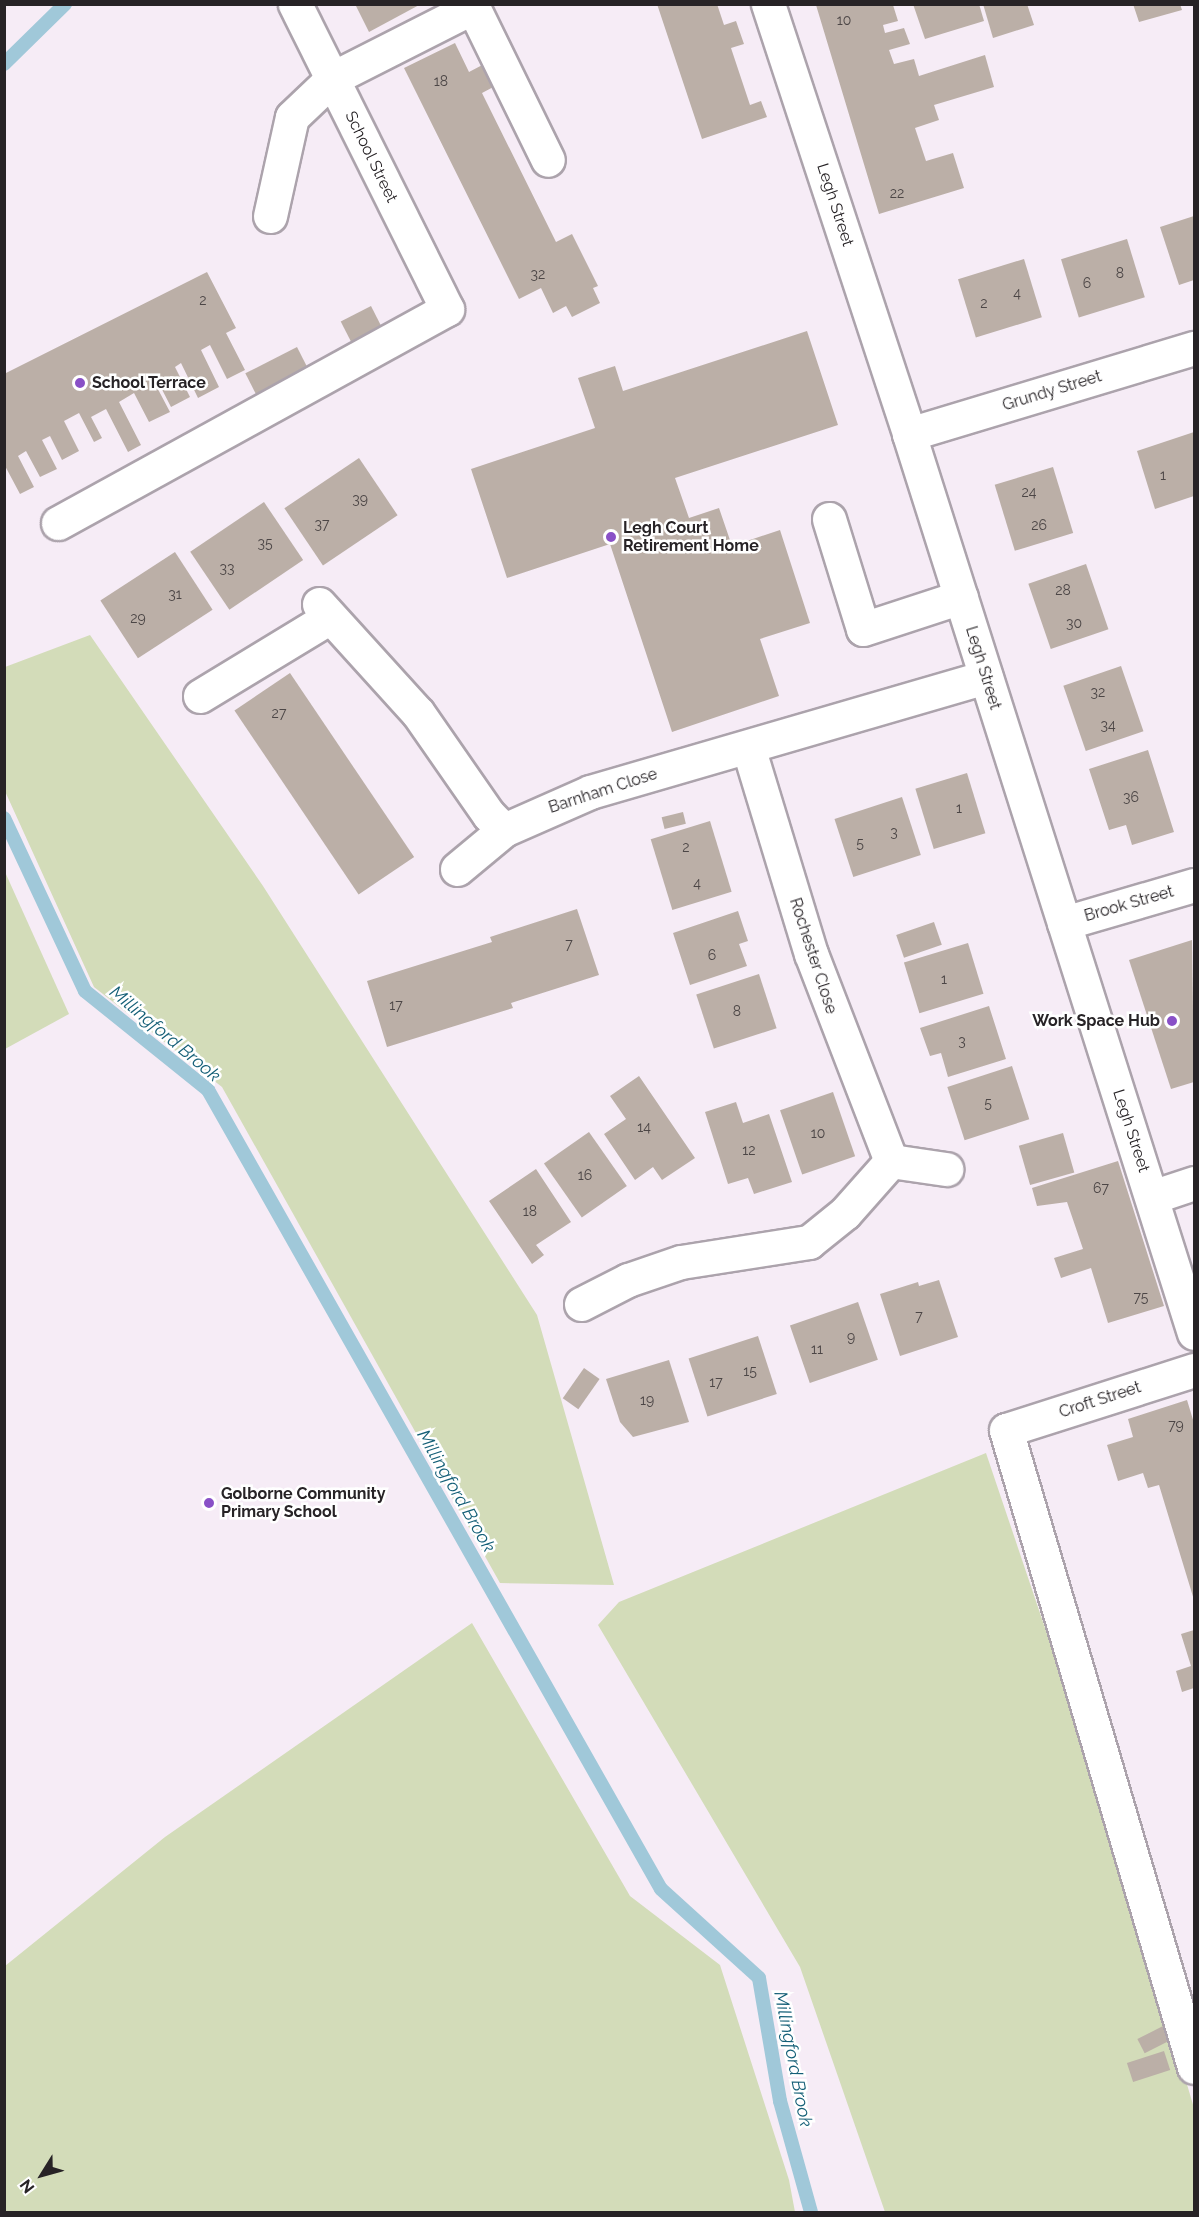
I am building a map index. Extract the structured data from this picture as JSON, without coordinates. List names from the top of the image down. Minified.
{"streets":{"street":["School Street","Legh Street","Grundy Street","Barnham Close","Brook Street","Rochester Close","Croft Street"]},"crossings":[["Legh Street","Grundy Street"],["Legh Street","Barnham Close"],["Legh Street","Brook Street"],["Barnham Close","Rochester Close"]],"water":["Millingford Brook"],"places":["School Terrace","Legh Court Retirement Home","Work Space Hub","Golborne Community Primary School"],"house_numbers":["10","18","22","8","32","6","4","2","2","1","24","39","37","26","35","33","28","31","29","30","32","27","34","36","1","3","5","2","4","7","6","1","17","8","3","5","14","10","12","16","67","18","75","7","9","11","15","17","19","79"],"north":"bottom left"}
